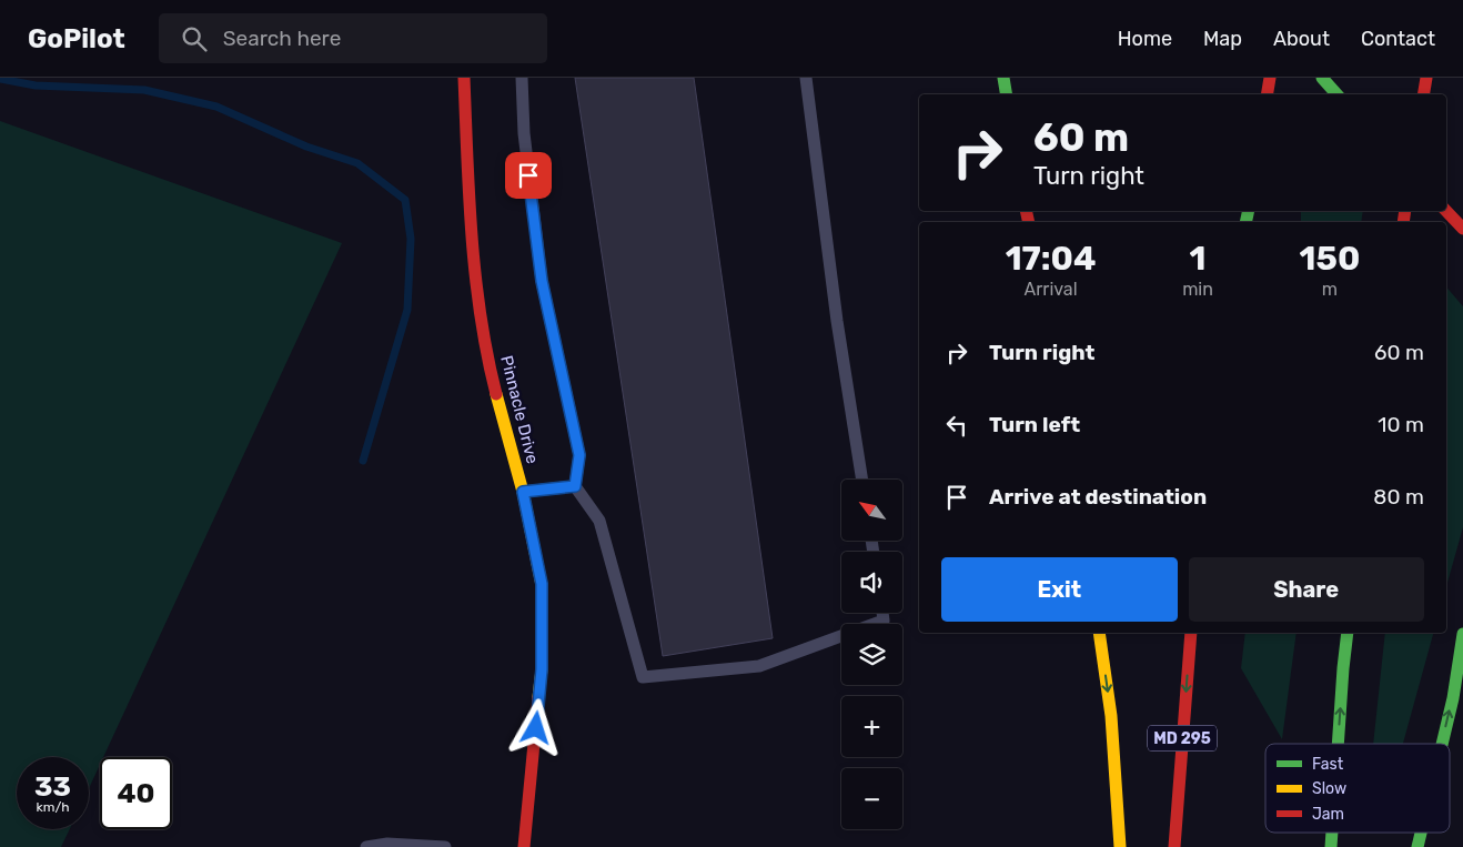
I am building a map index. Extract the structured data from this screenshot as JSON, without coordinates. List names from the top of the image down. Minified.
{"streets":{"main road":["Pinnacle Drive","MD 295"]},"legend":["Fast","Slow","Jam"],"north":"top left","page":{"header":"GoPilot","search":"Search here","nav":["Home","Map","About","Contact"],"turn":["60 m","Turn right"],"eta":["17:04","Arrival","1","min","150","m"],"list":[{"name":"Turn right","value":"60 m"},{"name":"Turn left","value":"10 m"},{"name":"Arrive at destination","value":"80 m"}],"map_buttons":["+","−"],"buttons":["Exit","Share"],"speed":"33 km/h","limit":"40"}}
